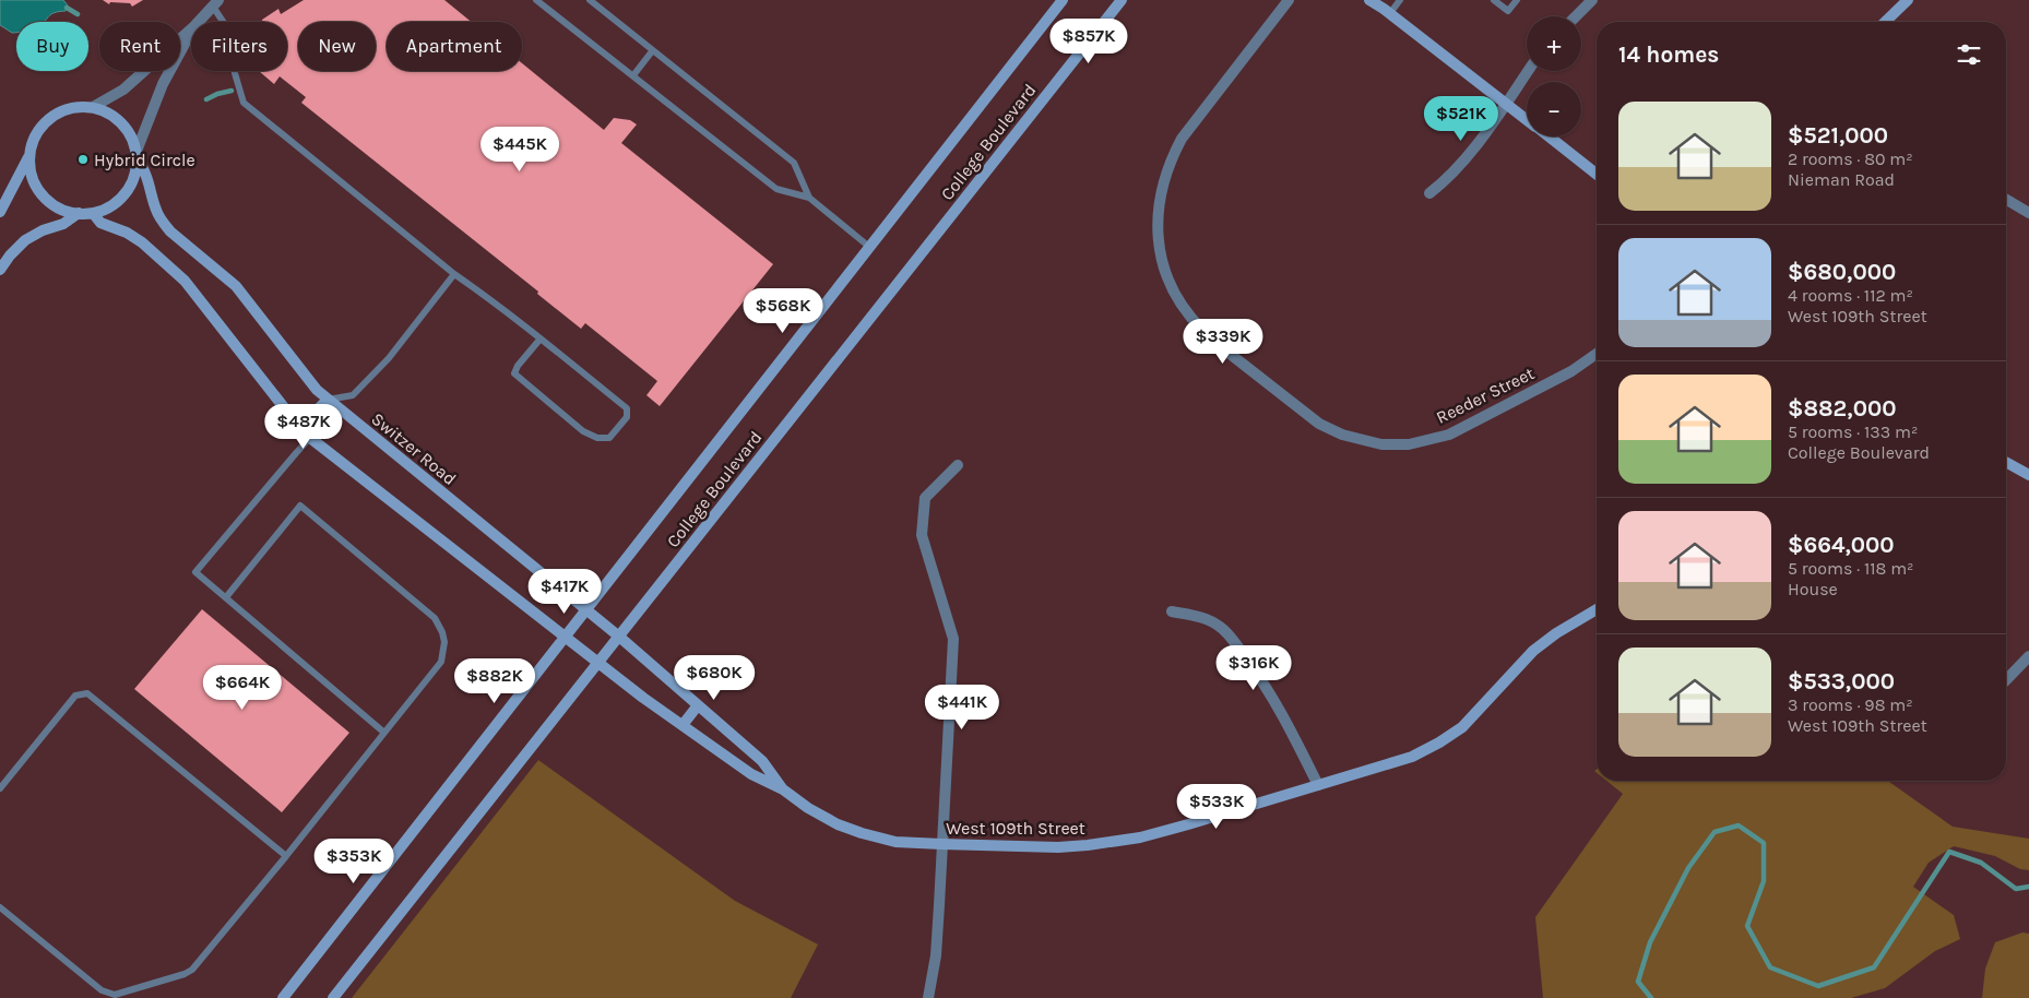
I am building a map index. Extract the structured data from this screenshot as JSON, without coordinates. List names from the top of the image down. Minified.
{"streets":{"main road":["College Boulevard","Switzer Road","West 109th Street"],"street":["Reeder Street"]},"crossings":[["College Boulevard","Switzer Road"],["College Boulevard","West 109th Street"],["Switzer Road","West 109th Street"]],"places":["Hybrid Circle"],"page":{"map_buttons":["+","−"],"price":["$857K","$521K","$445K","$568K","$339K","$487K","$417K","$316K","$680K","$882K","$664K","$441K","$533K","$353K"],"chip":["Buy","Rent","Filters","New","Apartment"],"heading":"14 homes","list":[{"name":"$521,000","note":"2 rooms · 80 m² · Nieman Road"},{"name":"$680,000","note":"4 rooms · 112 m² · West 109th Street"},{"name":"$882,000","note":"5 rooms · 133 m² · College Boulevard"},{"name":"$664,000","note":"5 rooms · 118 m² · House"},{"name":"$533,000","note":"3 rooms · 98 m² · West 109th Street"}]}}
